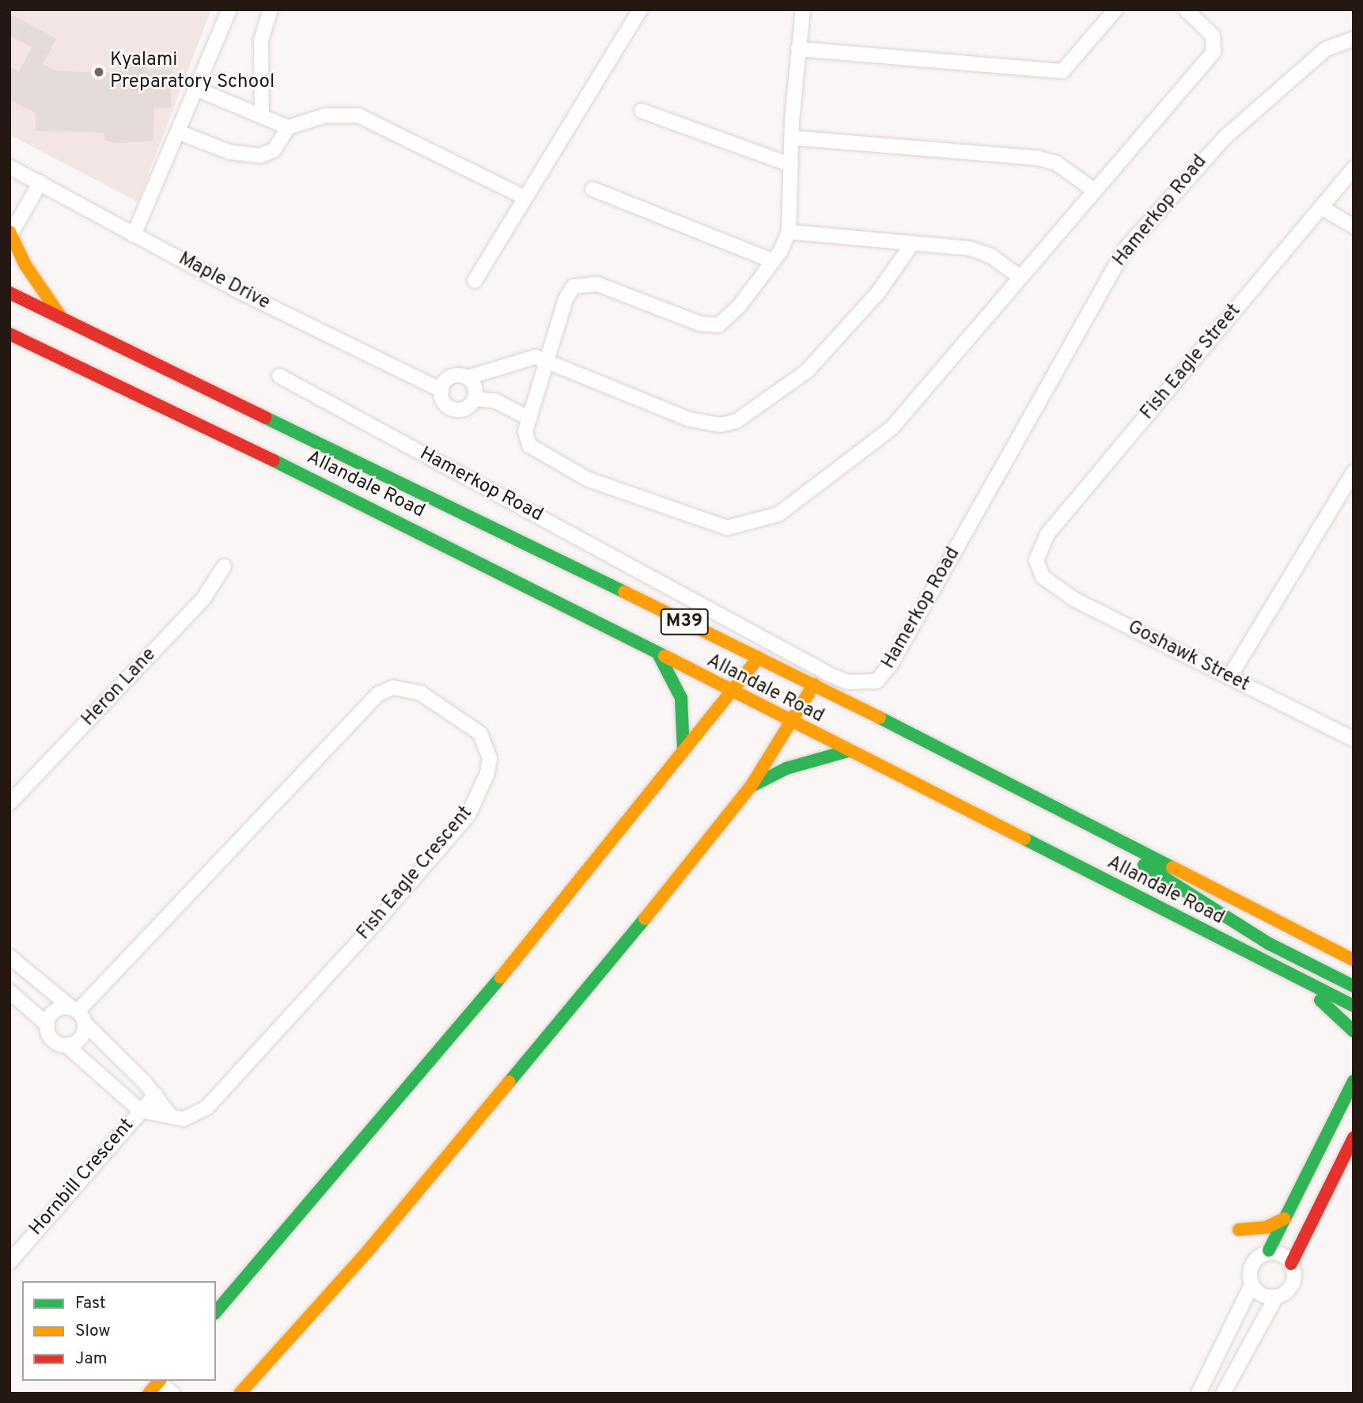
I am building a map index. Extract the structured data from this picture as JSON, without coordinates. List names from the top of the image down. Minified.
{"streets":{"main road":["Allandale Road","M39"],"street":["Hamerkop Road","Maple Drive","Fish Eagle Street","Goshawk Street","Heron Lane","Fish Eagle Crescent","Hornbill Crescent"]},"crossings":[["Fish Eagle Street","Goshawk Street"],["Fish Eagle Crescent","Hornbill Crescent"]],"places":["Kyalami Preparatory School"],"legend":["Fast","Slow","Jam"]}
